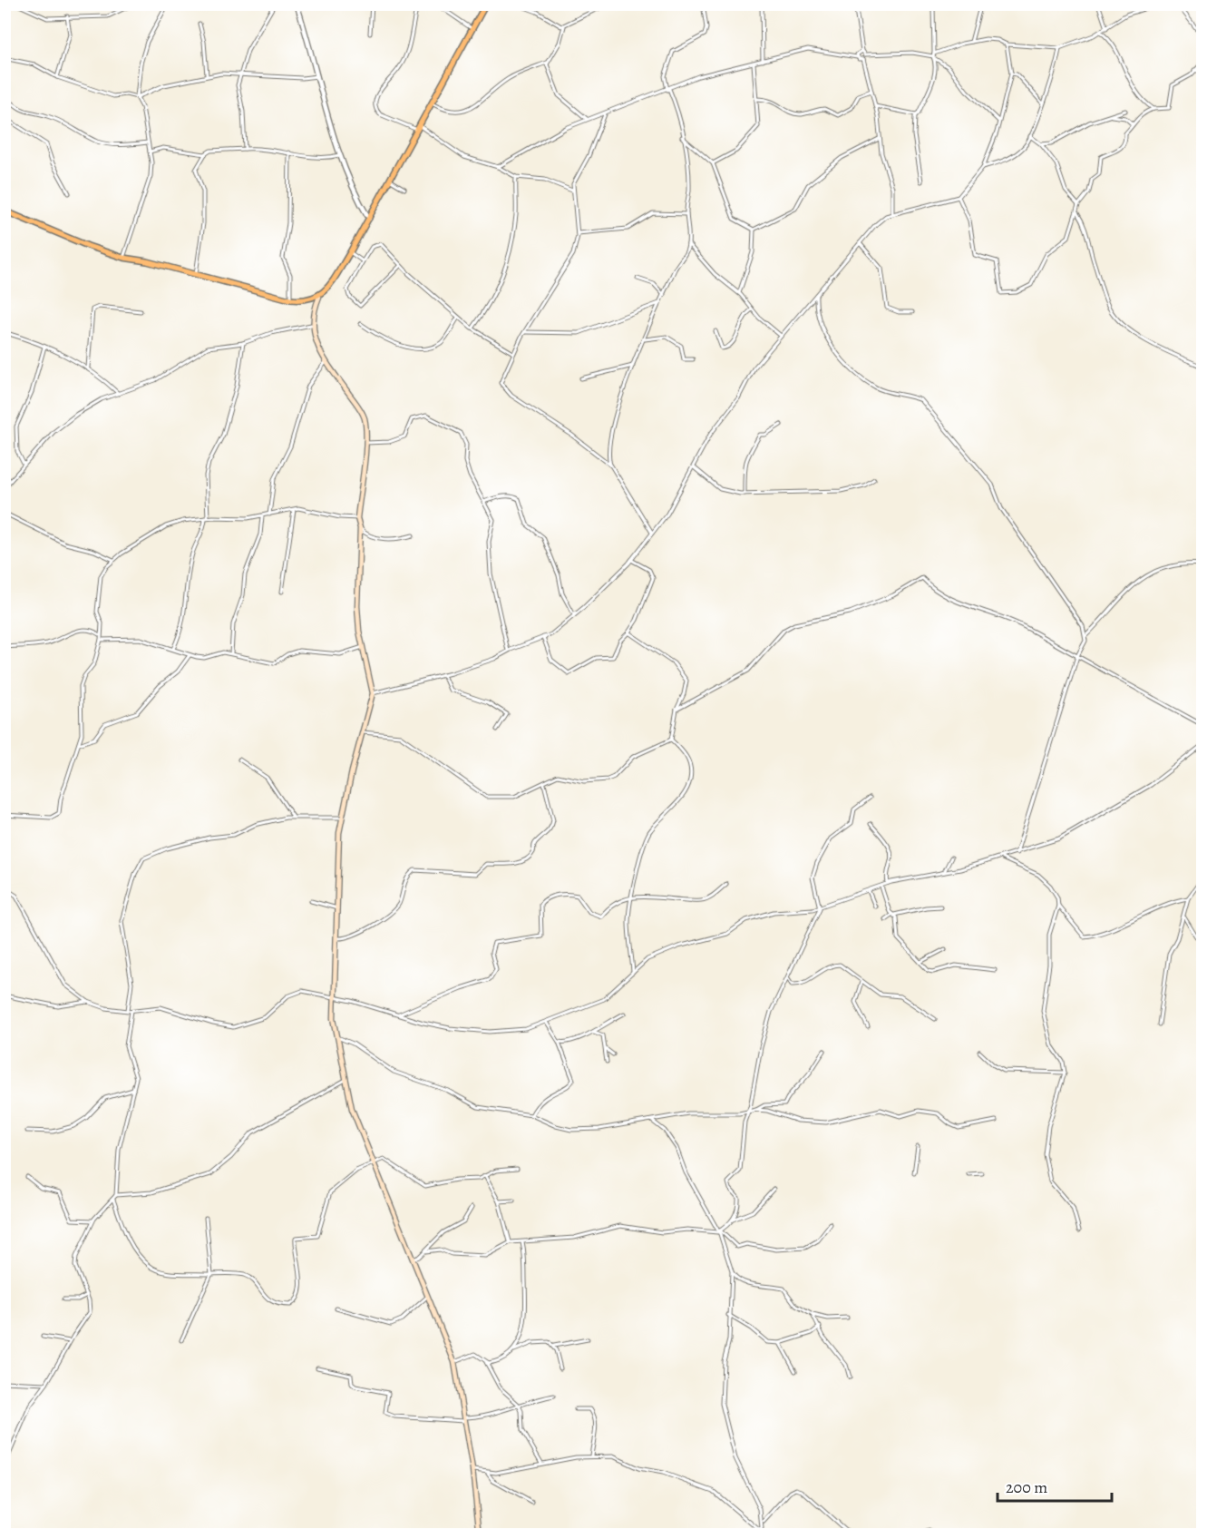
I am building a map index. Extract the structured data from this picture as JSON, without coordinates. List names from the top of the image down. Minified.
{"scale_bar":"200 m"}
